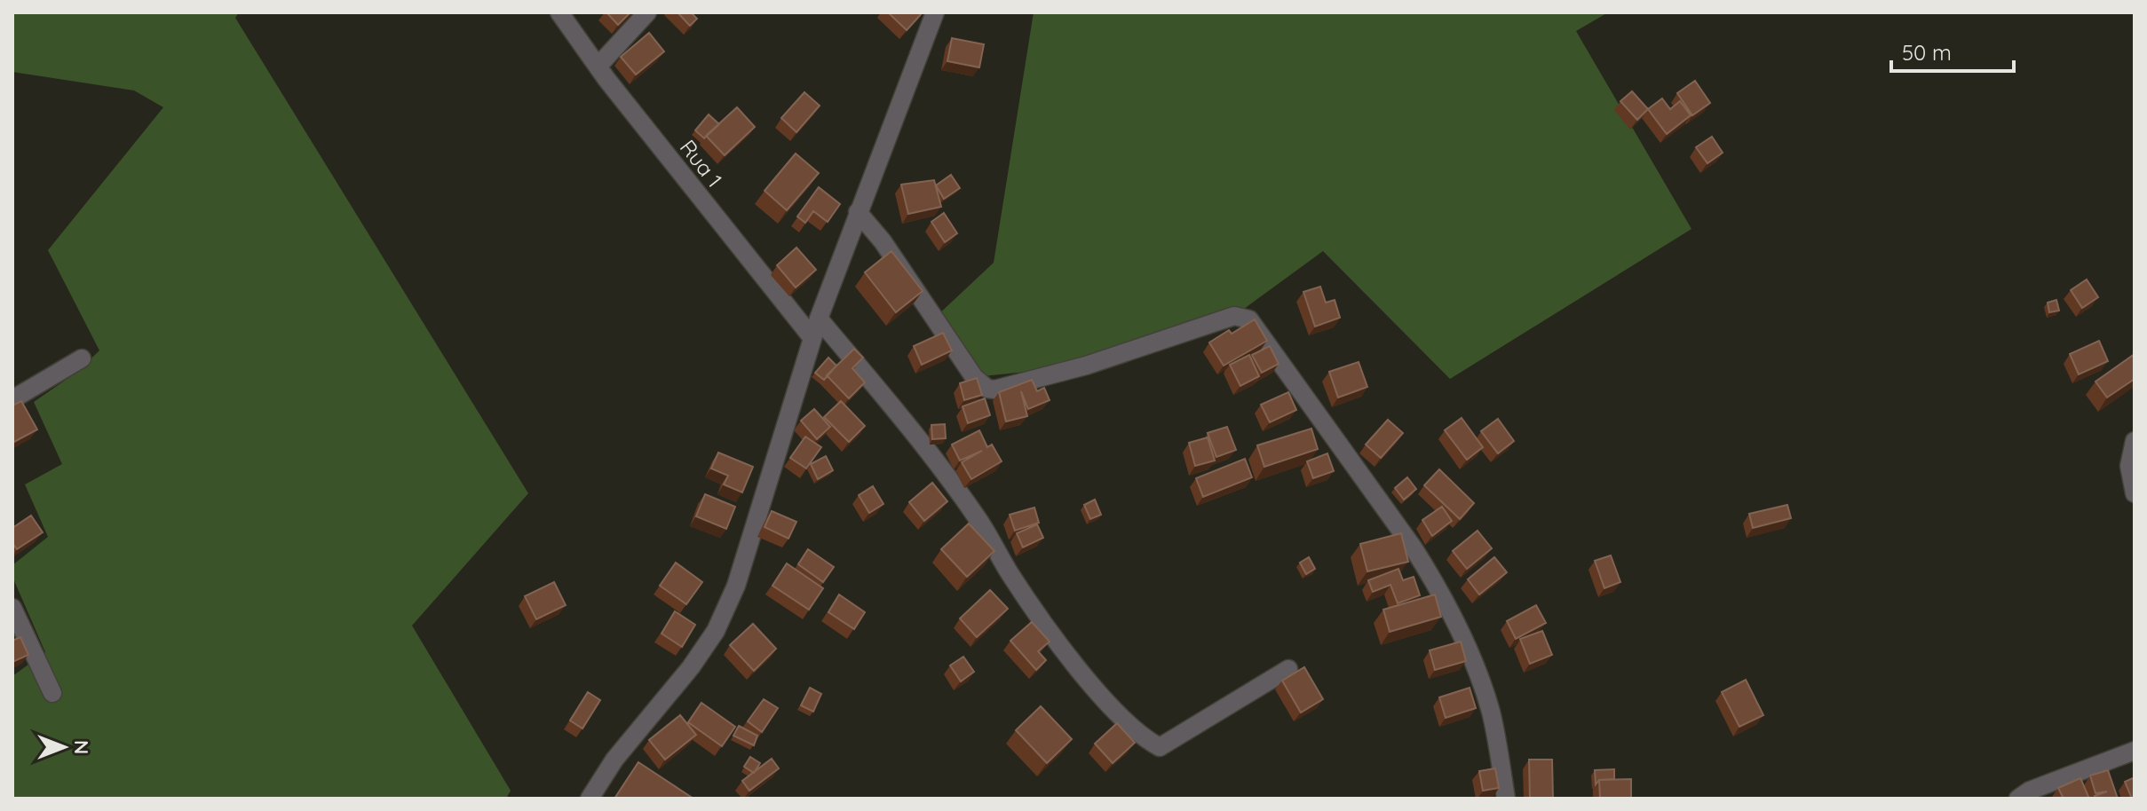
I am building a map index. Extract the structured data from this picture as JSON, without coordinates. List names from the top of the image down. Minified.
{"streets":{"street":["Rua 1"]},"scale_bar":"50 m","north":"right"}
